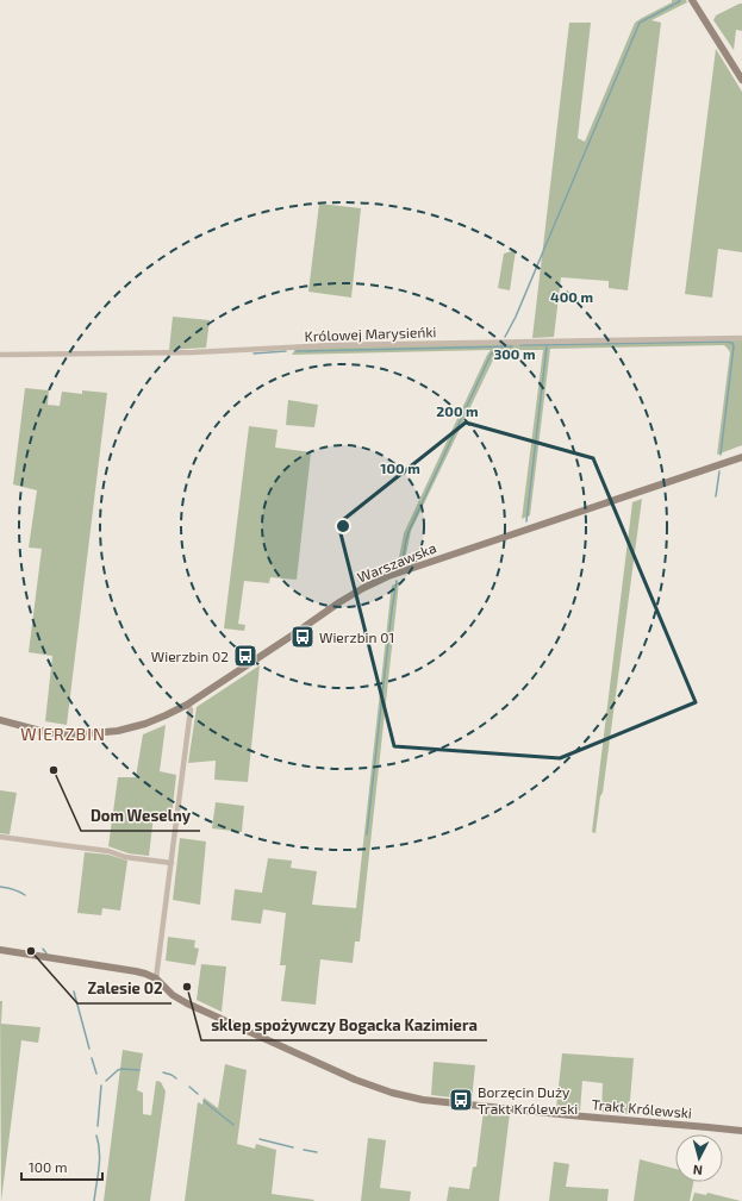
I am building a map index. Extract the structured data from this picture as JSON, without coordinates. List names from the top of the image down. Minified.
{"streets":{"main road":["Warszawska","Trakt Królewski"],"street":["Królowej Marysieńki"]},"districts":["WIERZBIN"],"places":{"bus stop":["Wierzbin 01","Wierzbin 02","Borzęcin Duży Trakt Królewski"],"other":["Dom Weselny","Zalesie 02","sklep spożywczy Bogacka Kazimiera"]},"scale_bar":"100 m","north":"bottom","rings":["400 m","300 m","200 m","100 m"]}
